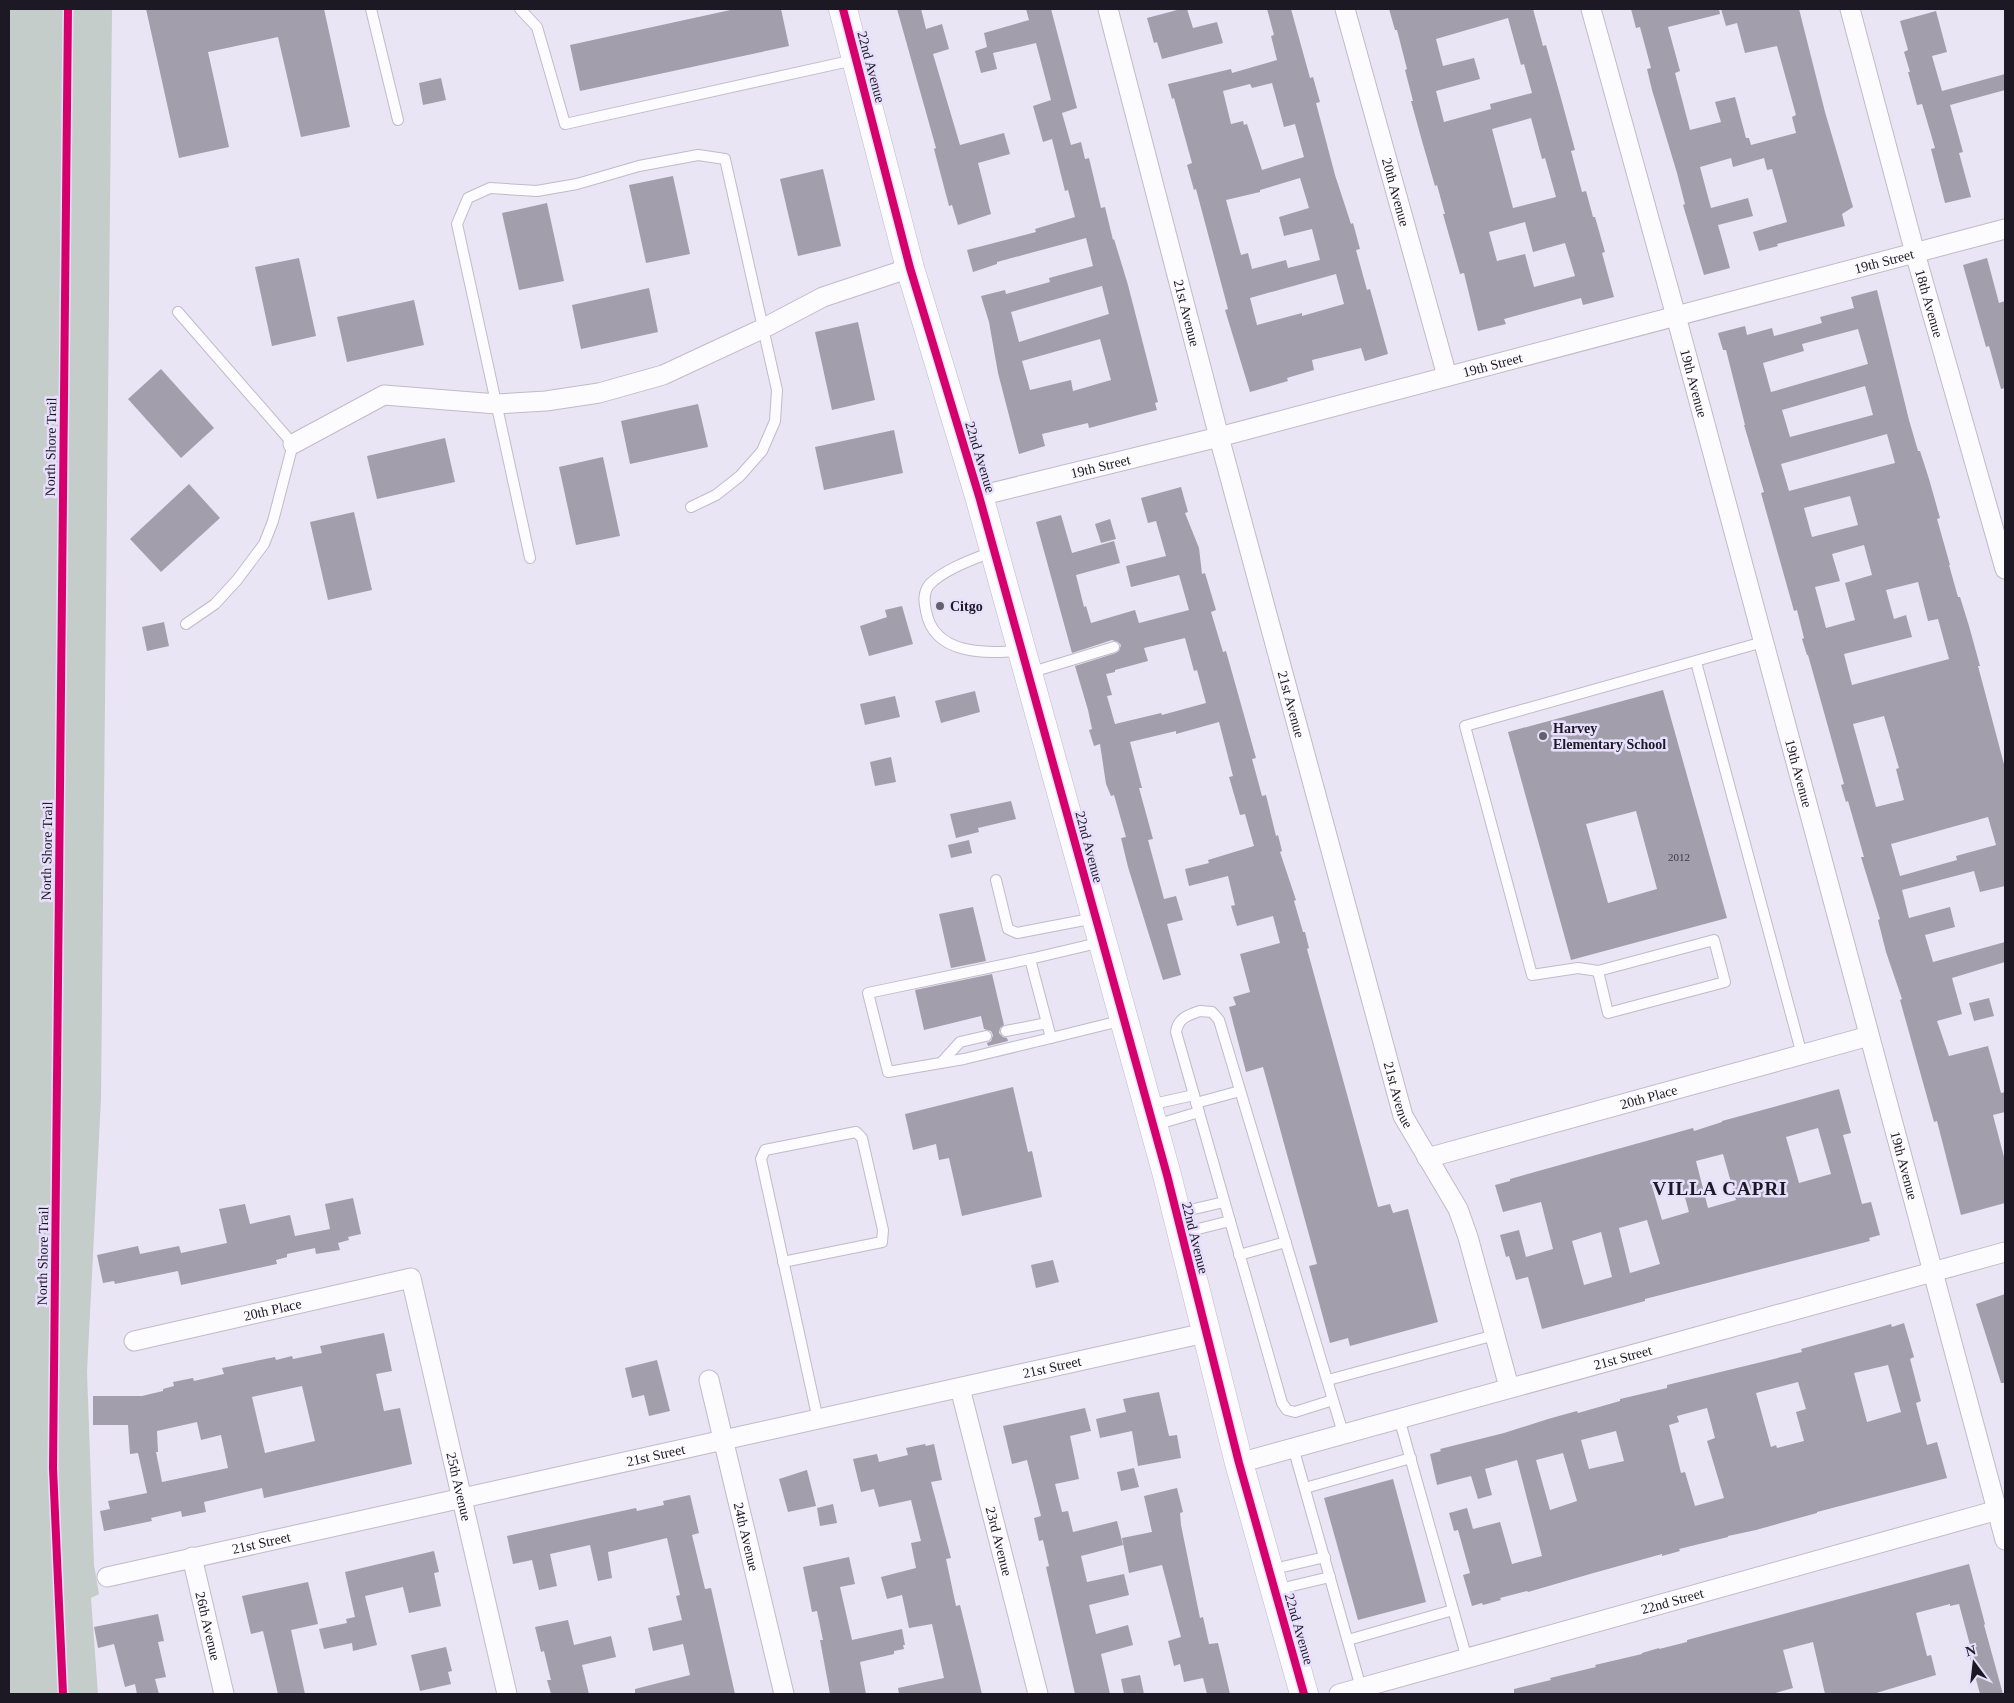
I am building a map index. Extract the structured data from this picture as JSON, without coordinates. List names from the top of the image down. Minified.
{"streets":{"street":["22nd Avenue","20th Avenue","19th Street","18th Avenue","21st Avenue","19th Avenue","20th Place","21st Street","25th Avenue","24th Avenue","23rd Avenue","22nd Street","26th Avenue"],"cycle path":["North Shore Trail"]},"crossings":[["22nd Avenue","19th Street"],["22nd Avenue","21st Street"],["20th Avenue","19th Street"],["19th Street","18th Avenue"],["19th Street","21st Avenue"],["19th Street","19th Avenue"],["21st Avenue","20th Place"],["21st Avenue","21st Street"],["19th Avenue","20th Place"],["19th Avenue","21st Street"],["19th Avenue","22nd Street"],["20th Place","25th Avenue"],["21st Street","25th Avenue"],["21st Street","24th Avenue"],["21st Street","23rd Avenue"],["21st Street","26th Avenue"]],"districts":["VILLA CAPRI"],"places":["Citgo","Harvey Elementary School"],"house_numbers":["2012"],"north":"top"}
